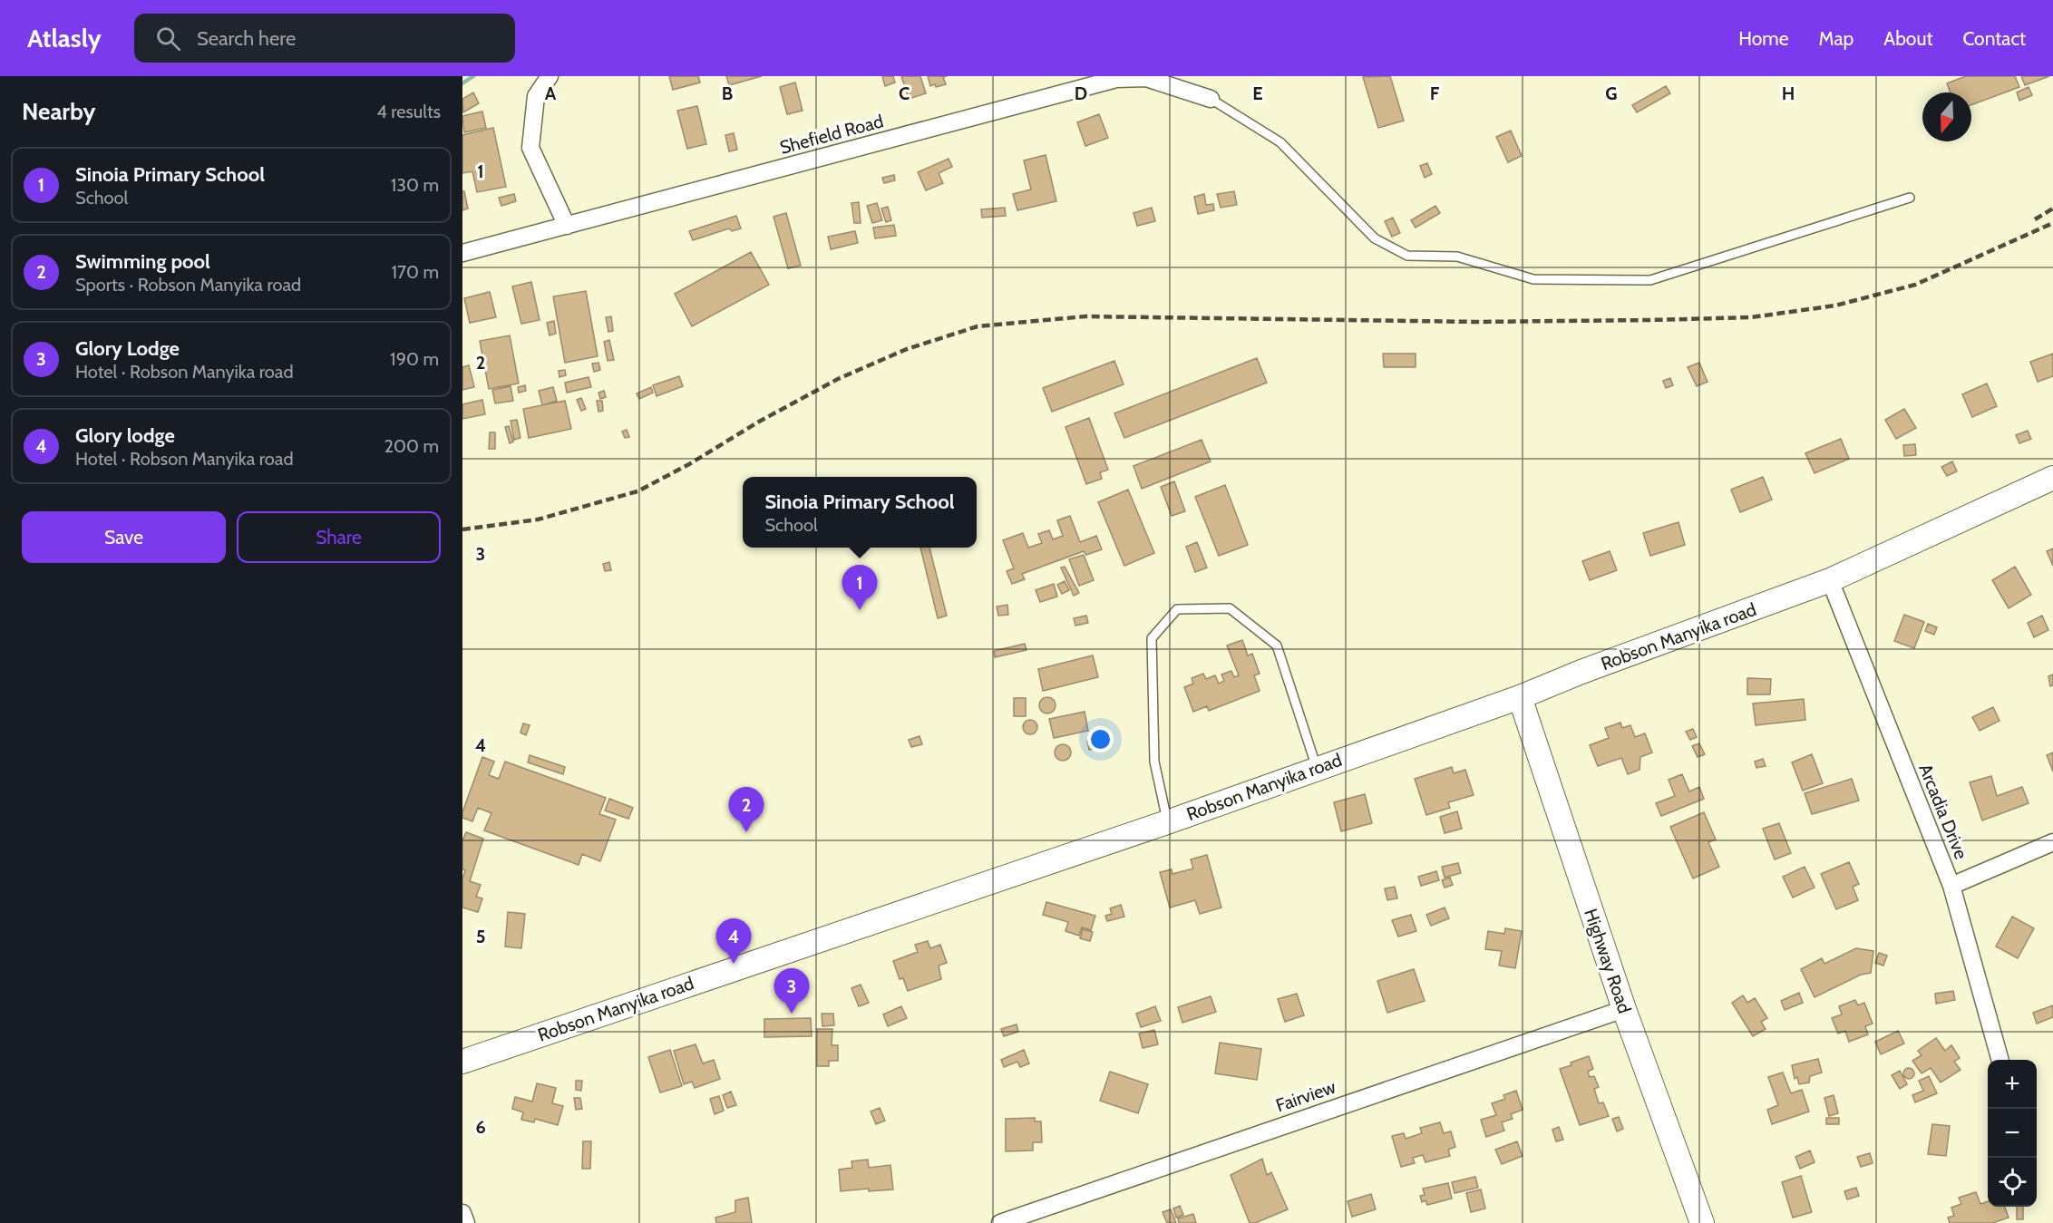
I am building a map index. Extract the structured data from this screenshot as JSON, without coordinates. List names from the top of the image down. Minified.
{"streets":{"street":["Shefield Road","Robson Manyika road","Arcadia Drive","Highway Road","Fairview"]},"crossings":[["Robson Manyika road","Arcadia Drive"],["Robson Manyika road","Highway Road"],["Highway Road","Fairview"]],"north":"bottom","page":{"header":"Atlasly","search":"Search here","nav":["Home","Map","About","Contact"],"heading":["Nearby","4 results"],"list":[{"mark":"1","name":"Sinoia Primary School","note":"School","value":"130 m"},{"mark":"2","name":"Swimming pool","note":"Sports · Robson Manyika road","value":"170 m"},{"mark":"3","name":"Glory Lodge","note":"Hotel · Robson Manyika road","value":"190 m"},{"mark":"4","name":"Glory lodge","note":"Hotel · Robson Manyika road","value":"200 m"}],"popup":["Sinoia Primary School","School"],"buttons":["Save","Share"],"pins":["1","2","4","3"],"map_buttons":["+","−"]},"grid":{"columns":["A","B","C","D","E","F","G","H"],"rows":["1","2","3","4","5","6"]}}
